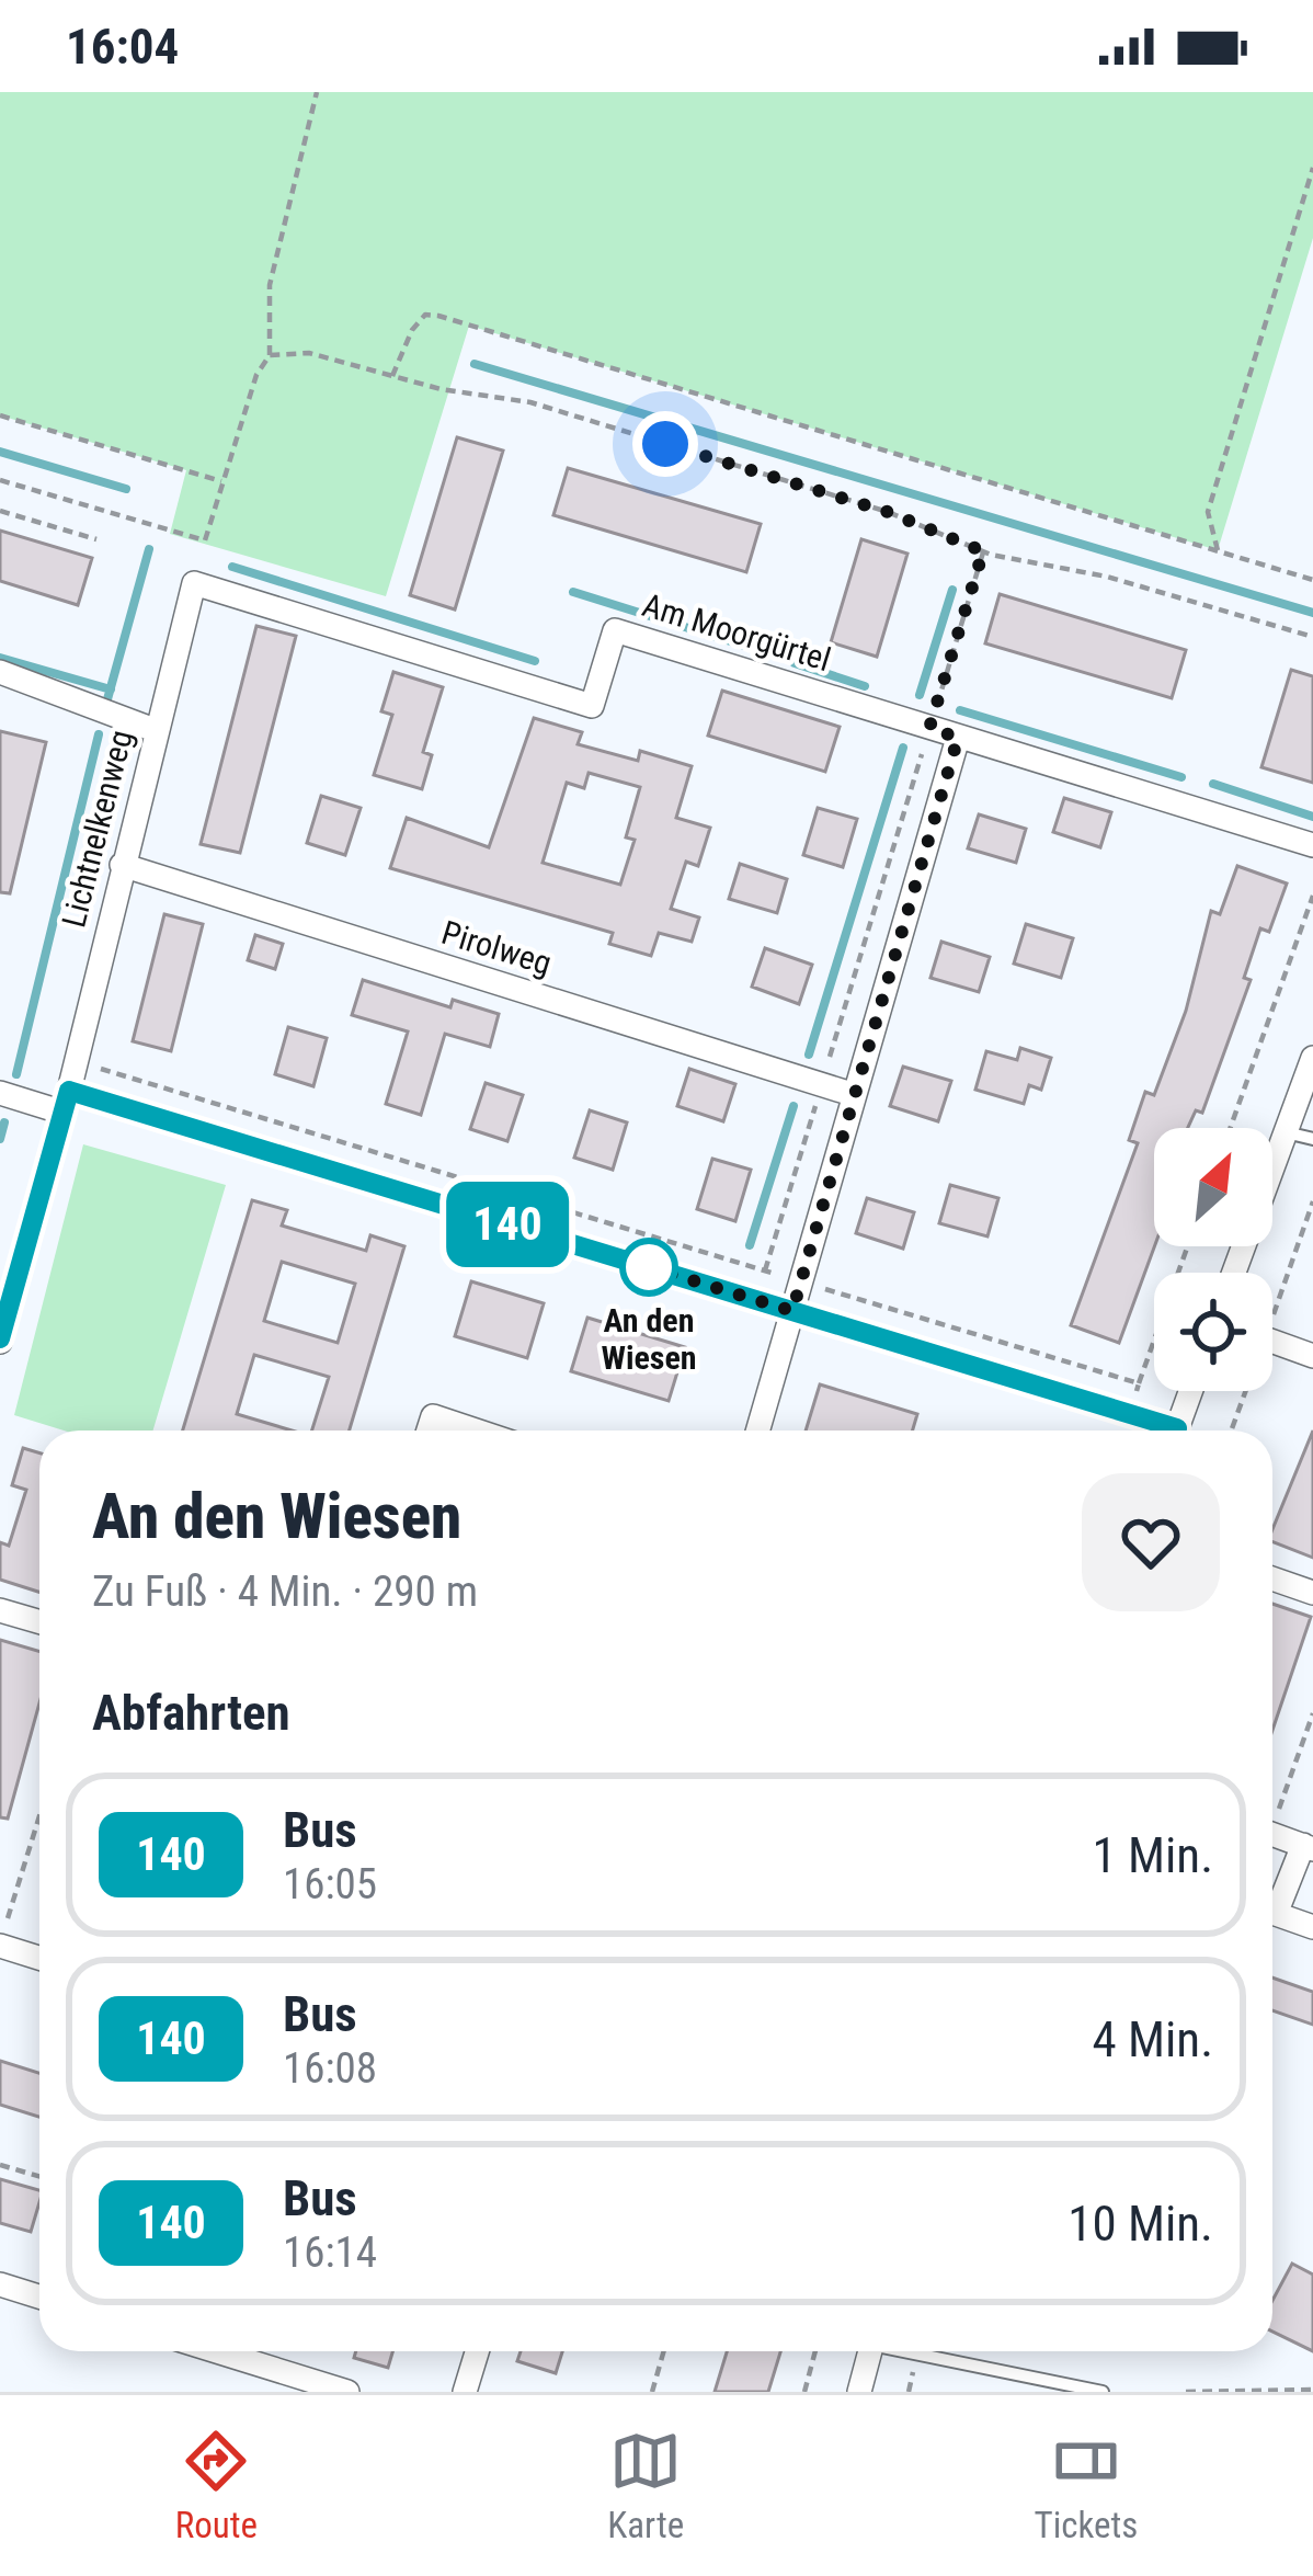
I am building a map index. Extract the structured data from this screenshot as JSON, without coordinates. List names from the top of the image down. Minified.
{"streets":{"street":["Am Moorgürtel","Lichtnelkenweg","Pirolweg"]},"crossings":[["Am Moorgürtel","Lichtnelkenweg"],["Lichtnelkenweg","Pirolweg"]],"places":["An den Wiesen"],"lines":["bus line 140"],"north":"top right","page":{"status":"16:04","on_map":"140","heading":[["An den Wiesen","Zu Fuß · 4 Min. · 290 m"],"Abfahrten"],"list":[{"mark":"140","name":"Bus","note":"16:05","value":"1 Min."},{"mark":"140","name":"Bus","note":"16:08","value":"4 Min."},{"mark":"140","name":"Bus","note":"16:14","value":"10 Min."}],"tabs":["Route","Karte","Tickets"]}}
